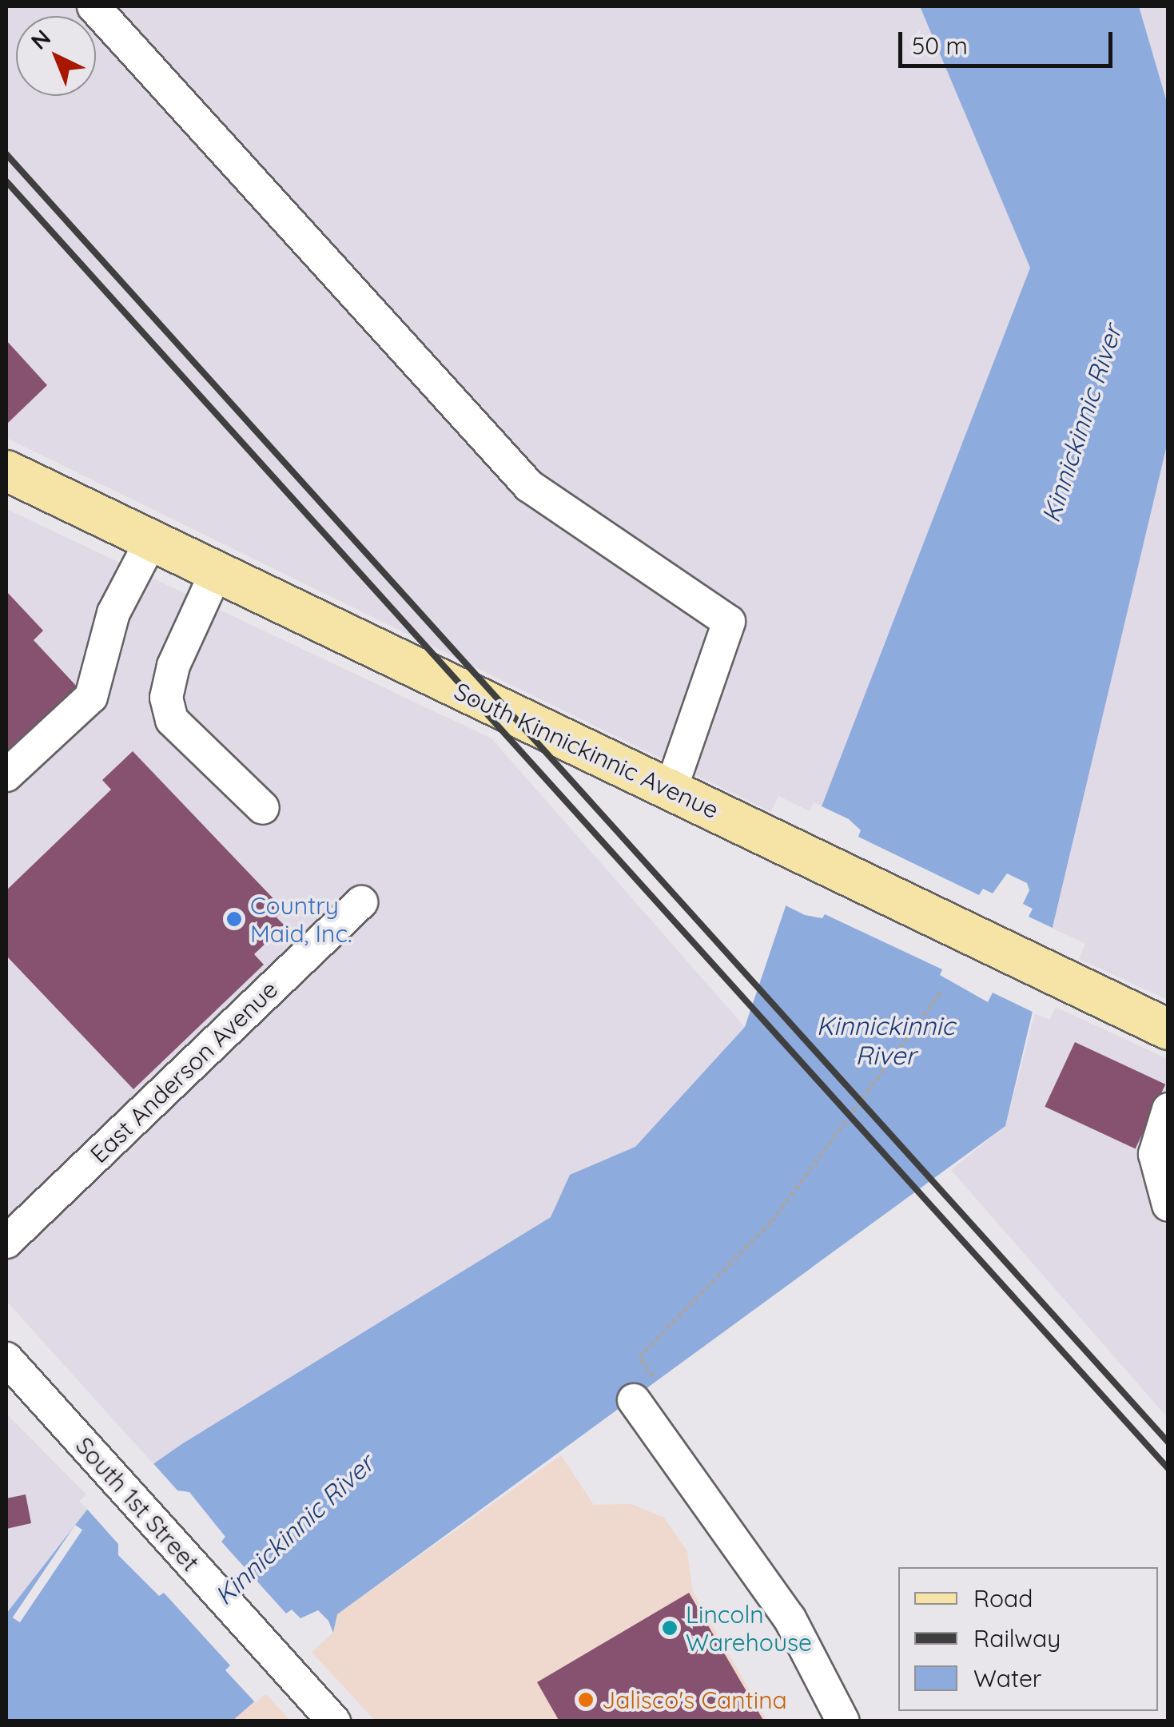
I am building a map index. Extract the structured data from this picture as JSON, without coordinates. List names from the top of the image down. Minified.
{"streets":{"main road":["South Kinnickinnic Avenue"],"street":["East Anderson Avenue","South 1st Street"]},"water":["Kinnickinnic River"],"places":["Country Maid, Inc.","Lincoln Warehouse","Jalisco's Cantina"],"legend":["Road","Railway","Water"],"scale_bar":"50 m","north":"top left"}
